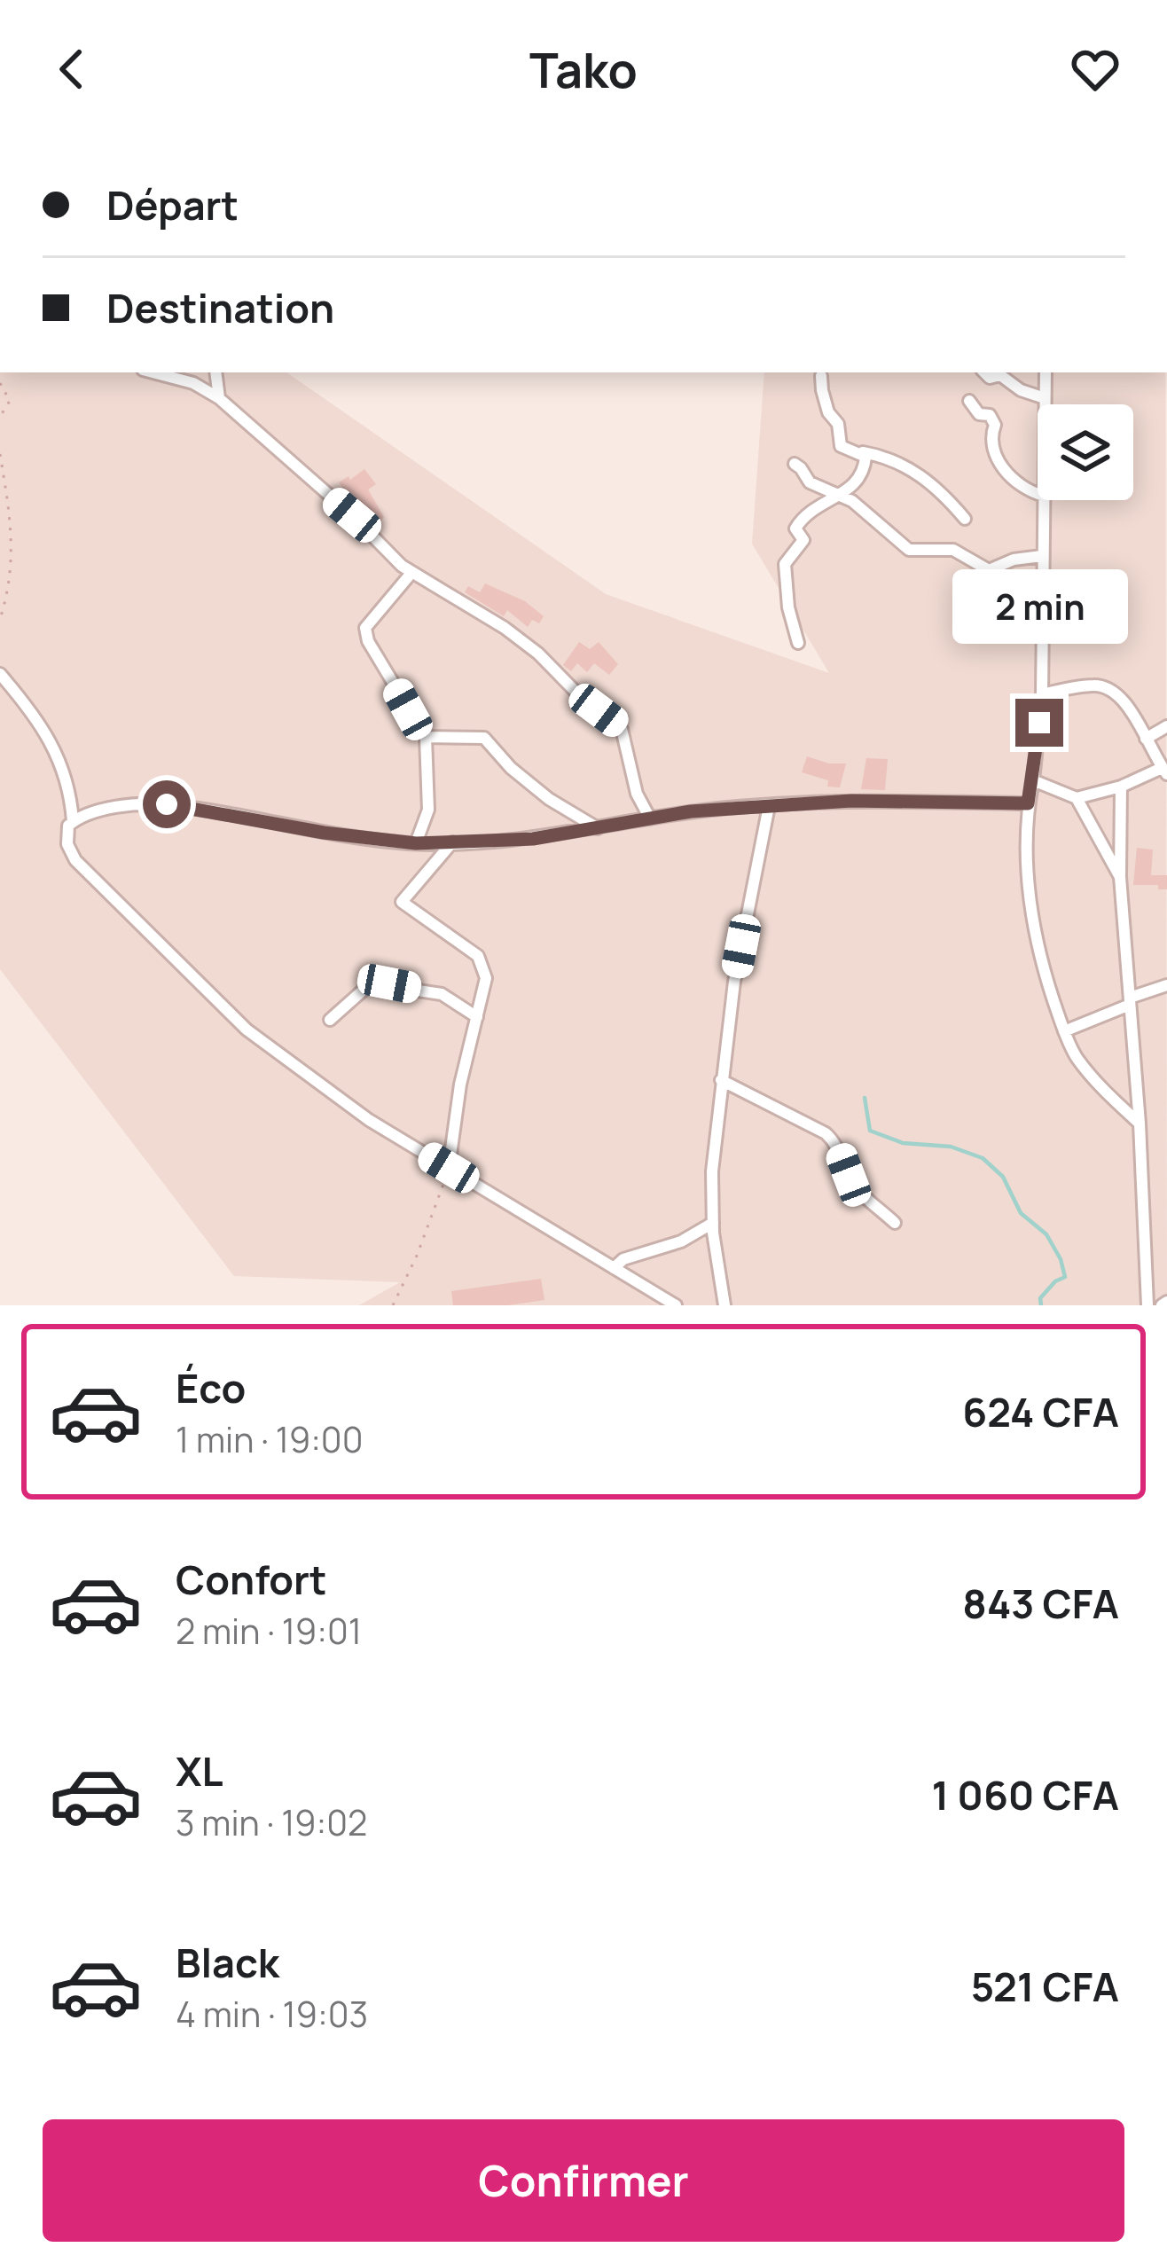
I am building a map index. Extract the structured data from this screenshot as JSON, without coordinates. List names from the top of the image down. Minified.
{"page":{"header":"Tako","banner":["Départ","Destination"],"bubble":"2 min","list":[{"name":"Éco","note":"1 min · 19:00","value":"624 CFA"},{"name":"Confort","note":"2 min · 19:01","value":"843 CFA"},{"name":"XL","note":"3 min · 19:02","value":"1 060 CFA"},{"name":"Black","note":"4 min · 19:03","value":"521 CFA"}],"buttons":"Confirmer"}}
